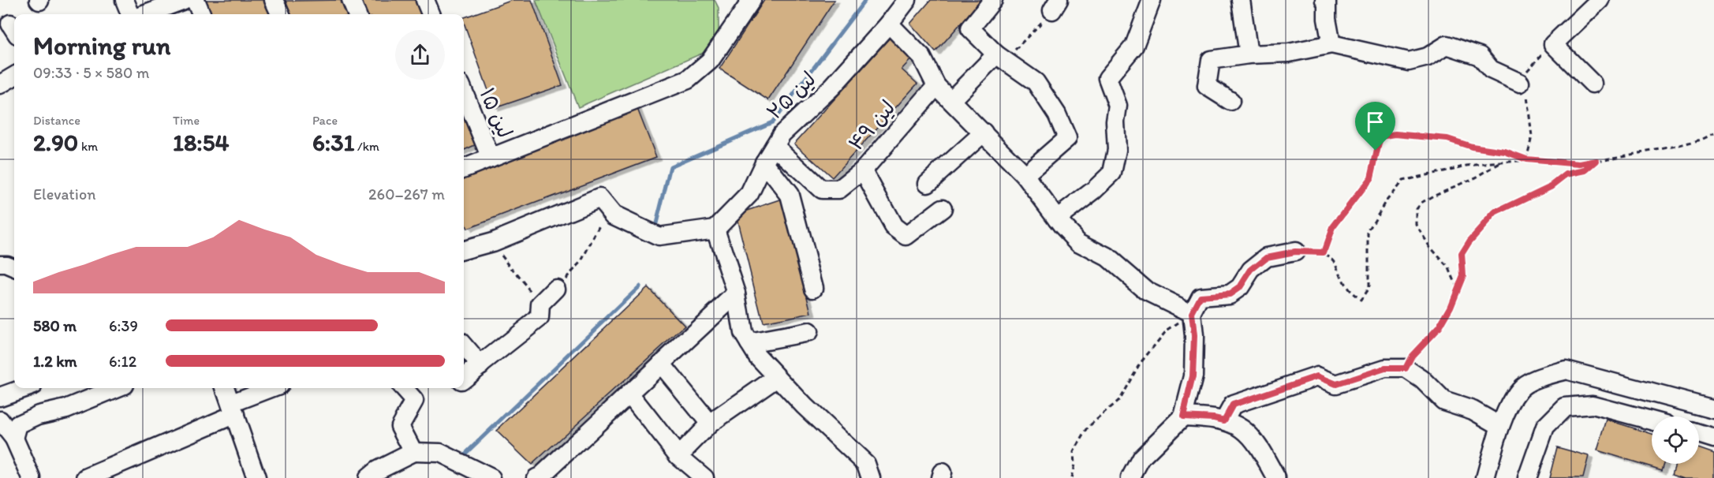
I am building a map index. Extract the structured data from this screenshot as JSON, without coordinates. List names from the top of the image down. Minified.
{"streets":{"street":["لین ۲۵","لین ۱۵","لین ۴۹"]},"crossings":[["لین ۲۵","لین ۴۹"]],"page":{"heading":["Morning run","09:33 · 5 × 580 m"],"stats":[["Distance","2.90 km"],["Time","18:54"],["Pace","6:31 /km"]],"chart":["Elevation","260–267 m"],"list":[{"name":"580 m","note":"6:39"},{"name":"1.2 km","note":"6:12"}]}}
